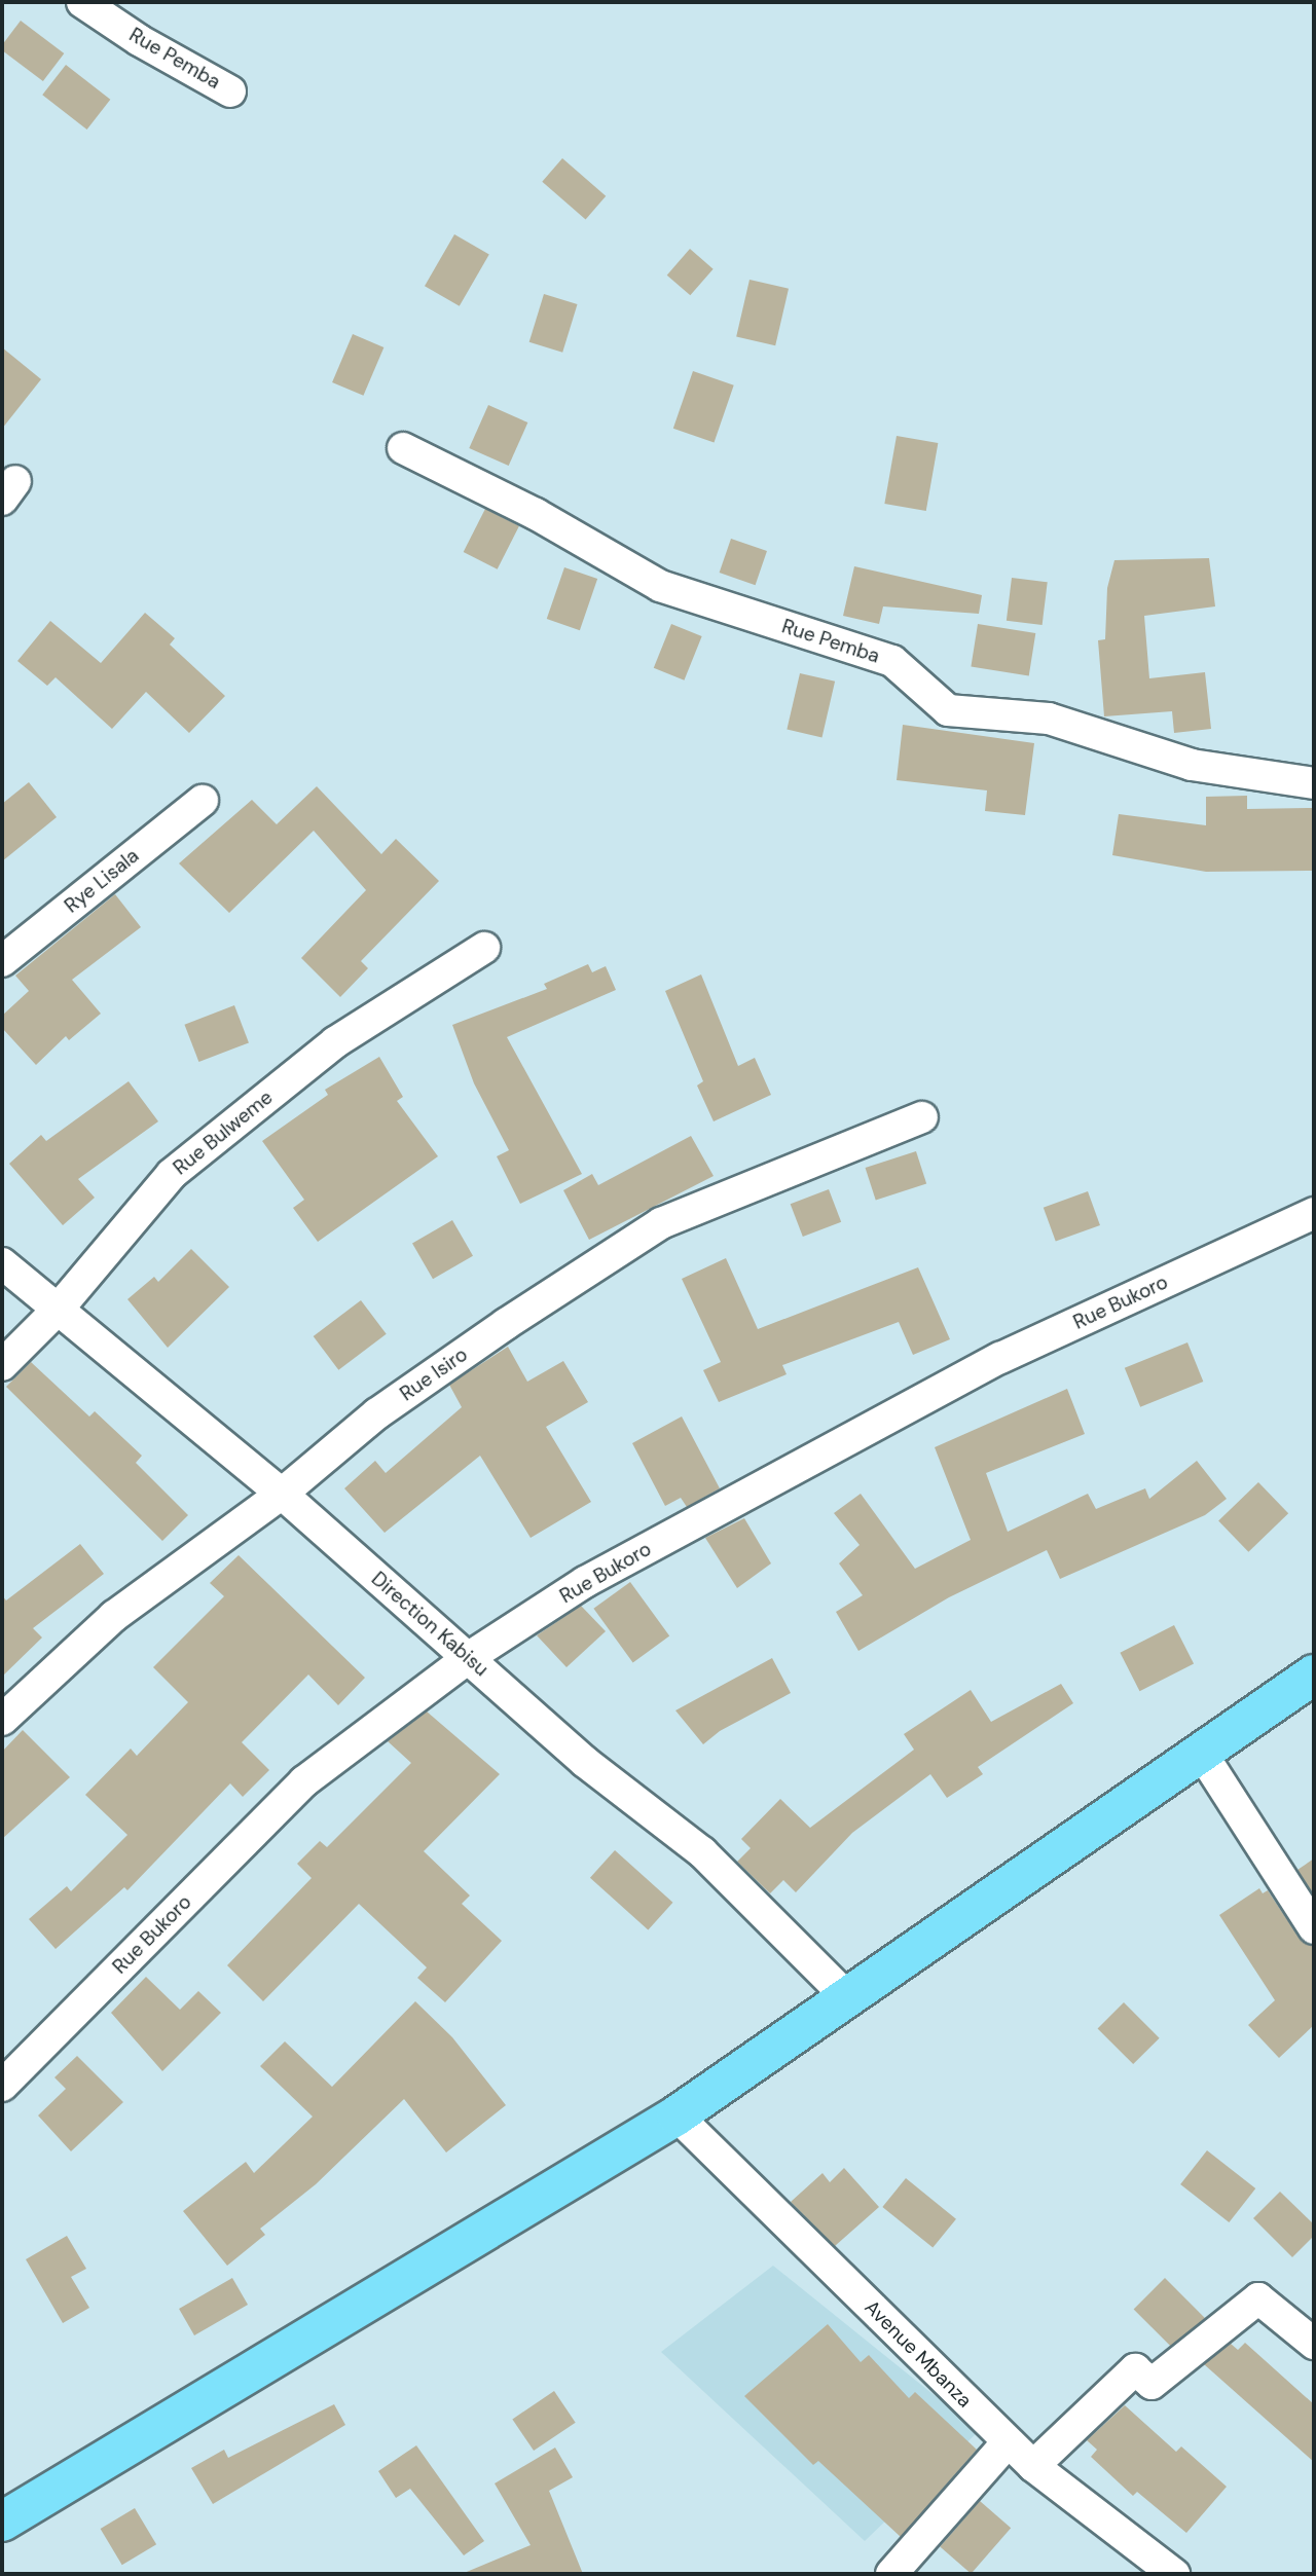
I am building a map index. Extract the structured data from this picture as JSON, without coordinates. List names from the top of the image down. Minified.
{"streets":{"street":["Rue Pemba","Rye Lisala","Rue Bulweme","Rue Bukoro","Rue Isiro","Direction Kabisu","Avenue Mbanza"]},"crossings":[["Rue Bulweme","Direction Kabisu"],["Rue Bukoro","Direction Kabisu"],["Rue Isiro","Direction Kabisu"]]}
